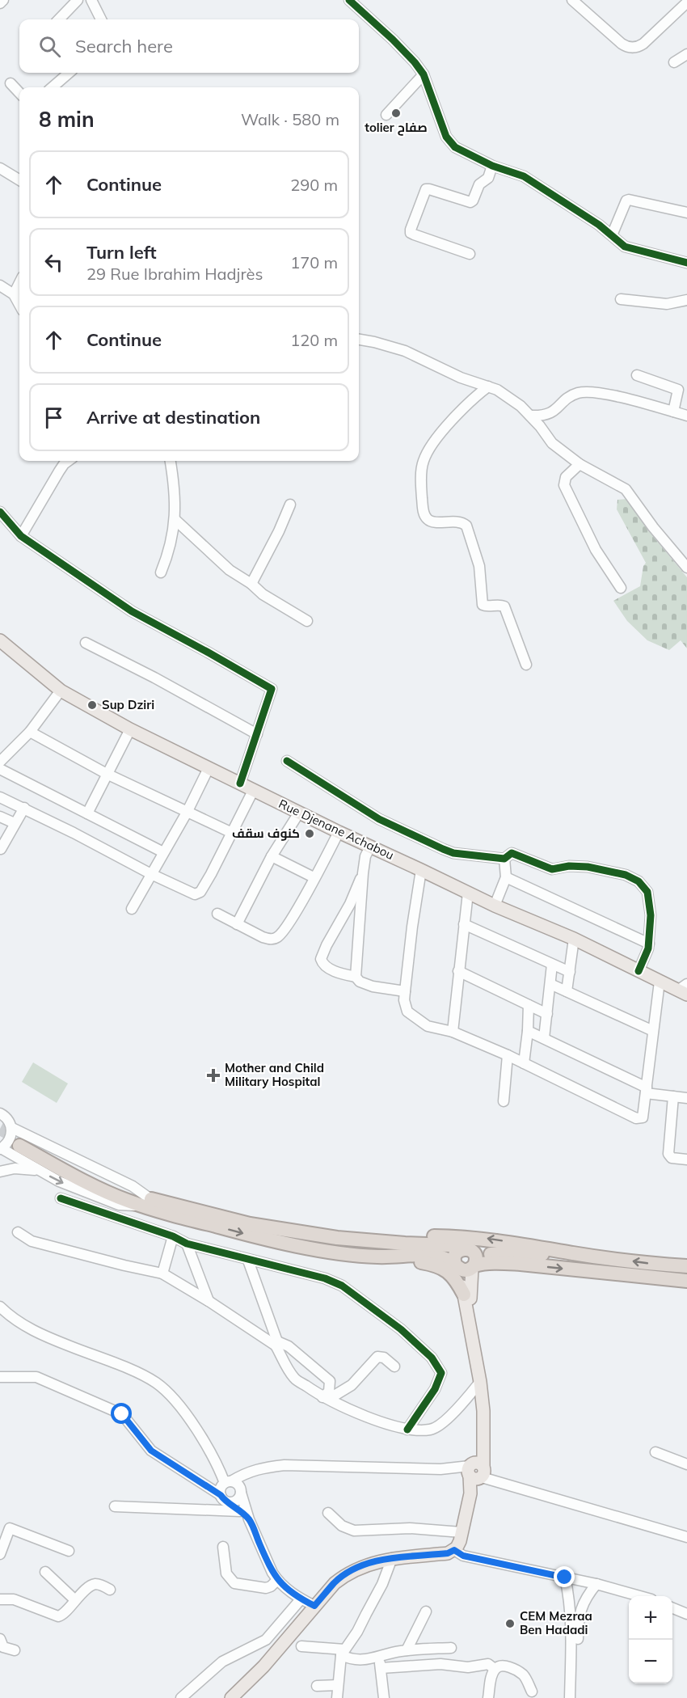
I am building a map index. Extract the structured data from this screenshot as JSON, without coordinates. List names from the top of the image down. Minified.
{"streets":{"main road":["Rue Djenane Achabou"]},"places":{"other":["tolier صفاح","Sup Dziri","كنوف سقف","CEM Mezraa Ben Hadadi"],"health":["Mother and Child Military Hospital"]},"page":{"search":"Search here","heading":["8 min","Walk · 580 m"],"list":[["Continue","290 m"],["Turn left","29 Rue Ibrahim Hadjrès","170 m"],["Continue","120 m"],"Arrive at destination"],"map_buttons":["+","−"]}}
